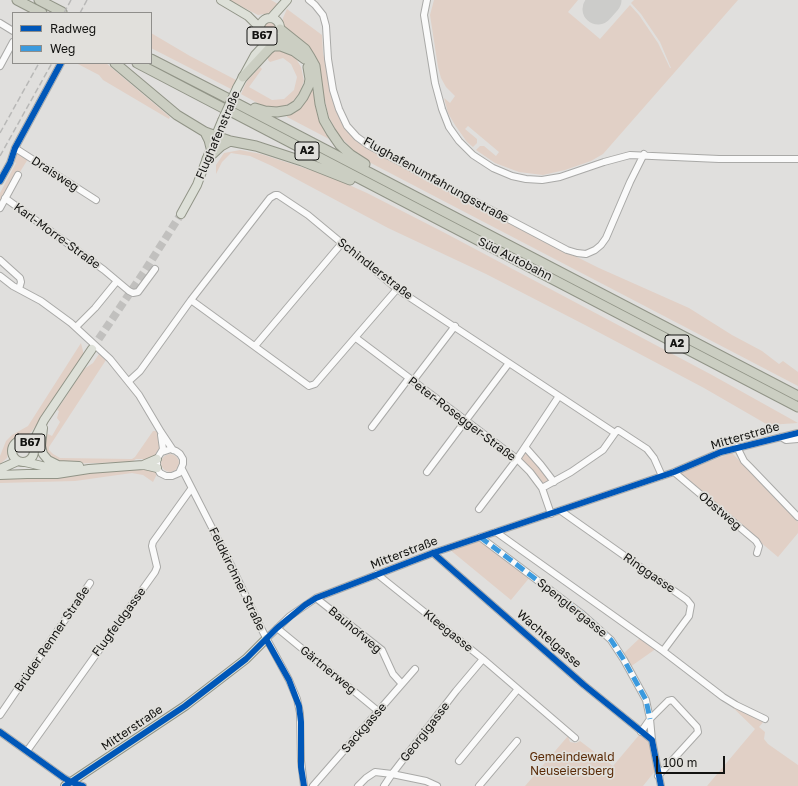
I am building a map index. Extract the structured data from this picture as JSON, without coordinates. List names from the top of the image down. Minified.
{"streets":{"highway":["A2","Süd Autobahn"],"main road":["B67","Flughafenstraße","Mitterstraße"],"street":["Draisweg","Flughafenumfahrungsstraße","Karl-Morre-Straße","Schindlerstraße","Peter-Rosegger-Straße","Obstweg","Ringgasse","Feldkirchner Straße","Spenglergasse","Flugfeldgasse","Bauhofweg","Kleegasse","Brüder Renner Straße","Wachtelgasse","Gärtnerweg","Sackgasse","Georgigasse"]},"crossings":[["B67","Flughafenstraße"],["Schindlerstraße","Mitterstraße"],["Peter-Rosegger-Straße","Mitterstraße"],["Mitterstraße","Obstweg"],["Mitterstraße","Ringgasse"],["Mitterstraße","Feldkirchner Straße"],["Mitterstraße","Spenglergasse"],["Mitterstraße","Bauhofweg"],["Mitterstraße","Kleegasse"],["Mitterstraße","Wachtelgasse"],["Mitterstraße","Gärtnerweg"],["Feldkirchner Straße","Flugfeldgasse"],["Spenglergasse","Wachtelgasse"],["Bauhofweg","Sackgasse"],["Kleegasse","Georgigasse"],["Gärtnerweg","Sackgasse"]],"parks":["Gemeindewald Neuseiersberg"],"legend":["Radweg","Weg"],"scale_bar":"100 m"}
